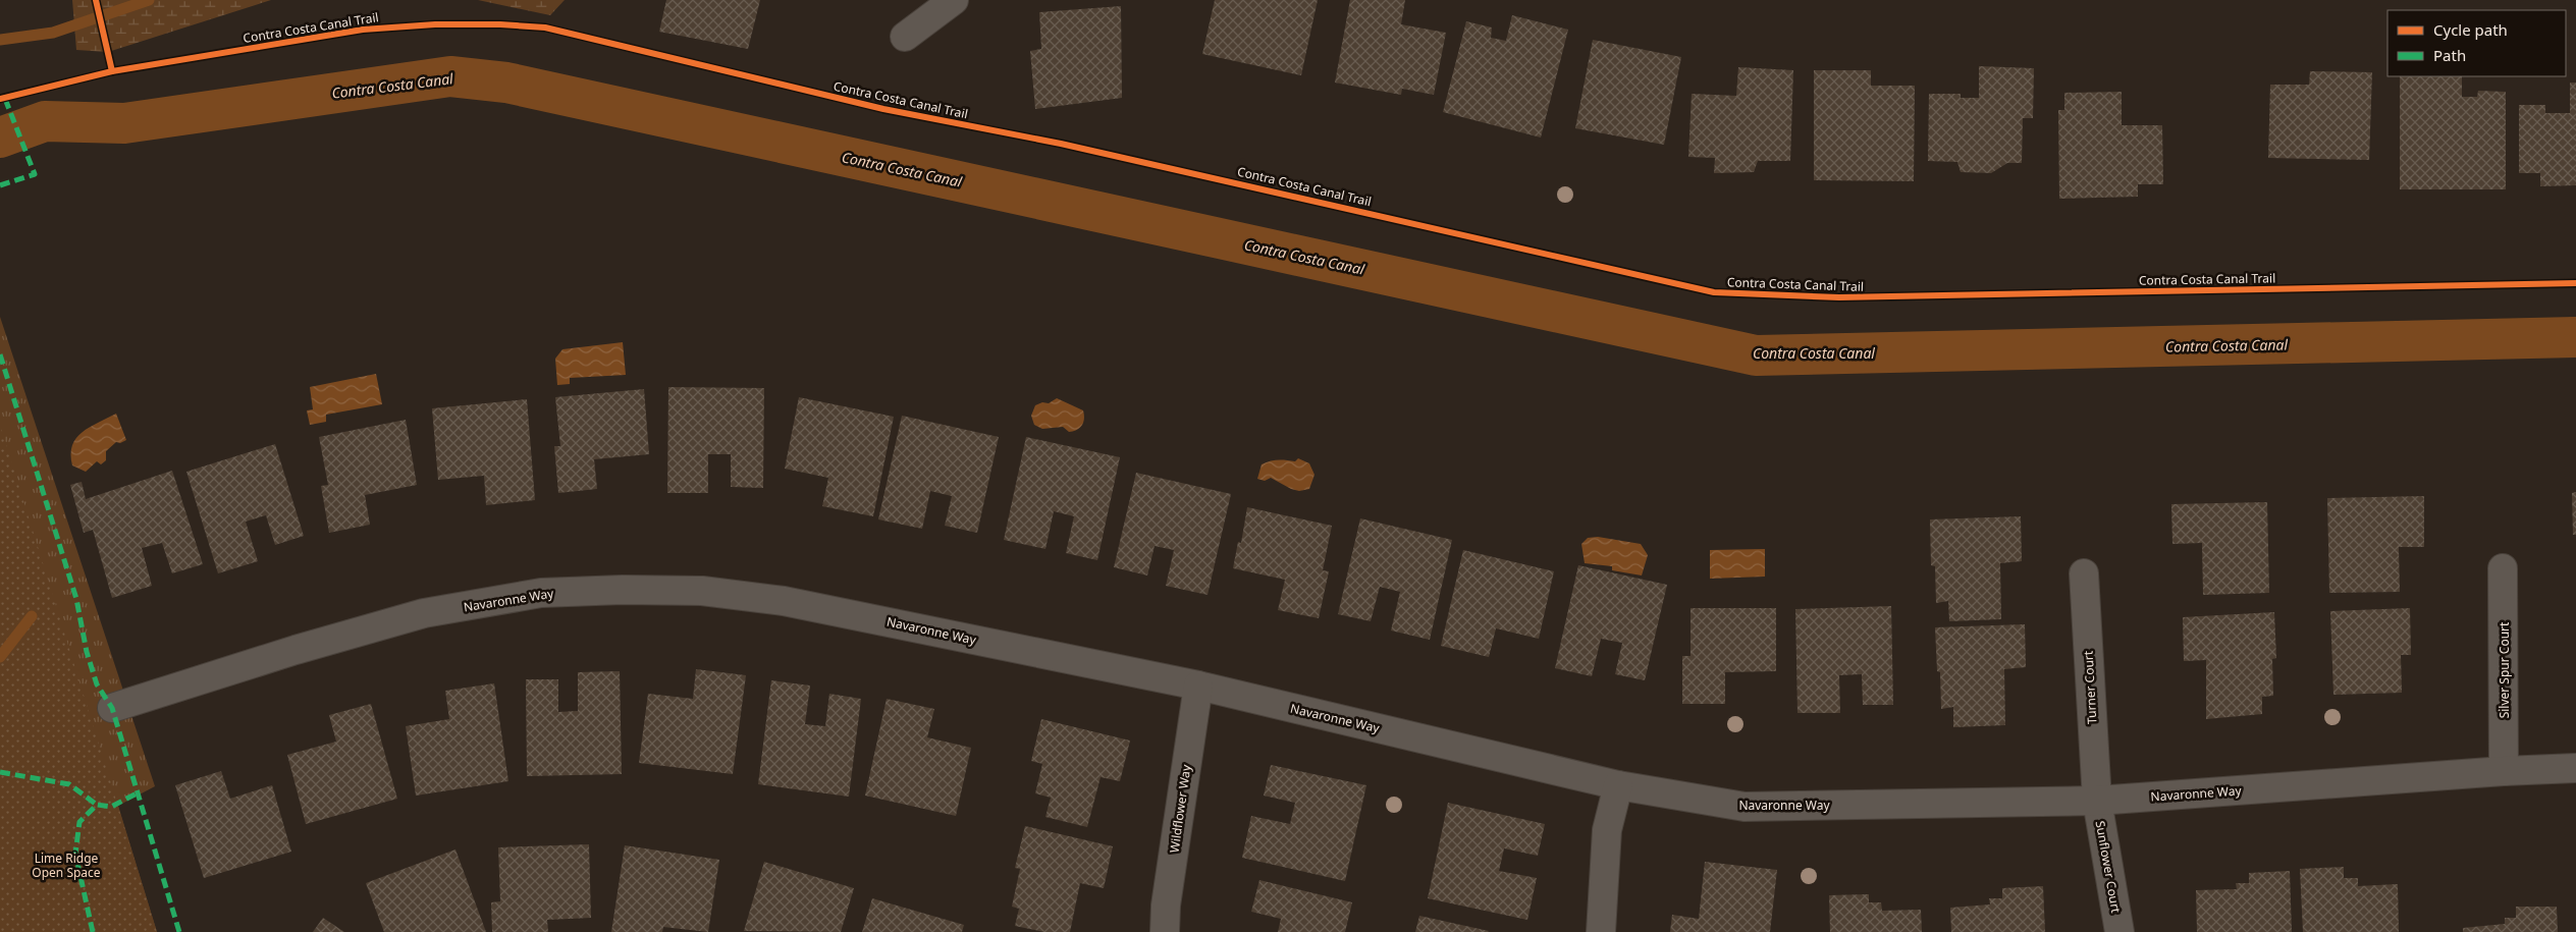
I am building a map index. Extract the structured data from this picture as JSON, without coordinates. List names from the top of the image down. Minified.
{"streets":{"street":["Navaronne Way","Silver Spur Court","Turner Court","Wildflower Way","Sunflower Court"],"cycle path":["Contra Costa Canal Trail"]},"crossings":[["Navaronne Way","Silver Spur Court"],["Navaronne Way","Turner Court"],["Navaronne Way","Wildflower Way"],["Navaronne Way","Sunflower Court"],["Turner Court","Sunflower Court"]],"water":["Contra Costa Canal"],"parks":["Lime Ridge Open Space"],"legend":["Cycle path","Path"]}
